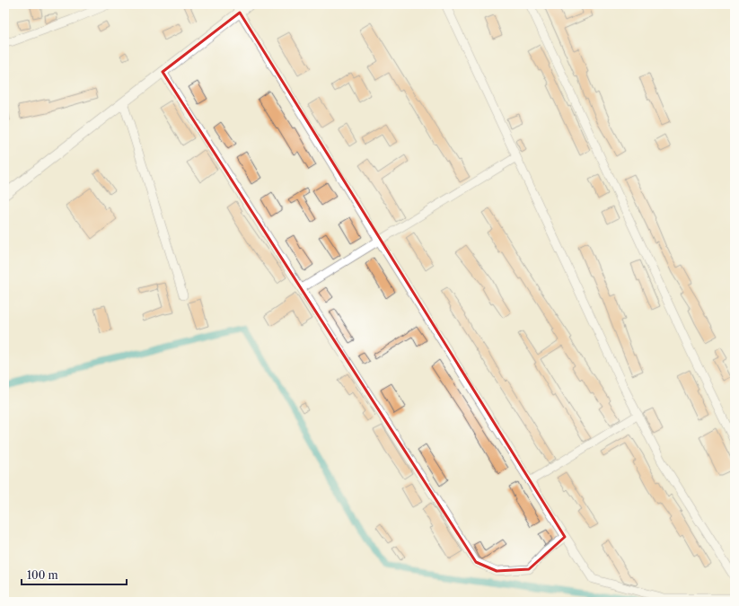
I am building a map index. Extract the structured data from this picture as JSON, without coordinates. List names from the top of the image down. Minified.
{"scale_bar":"100 m"}
